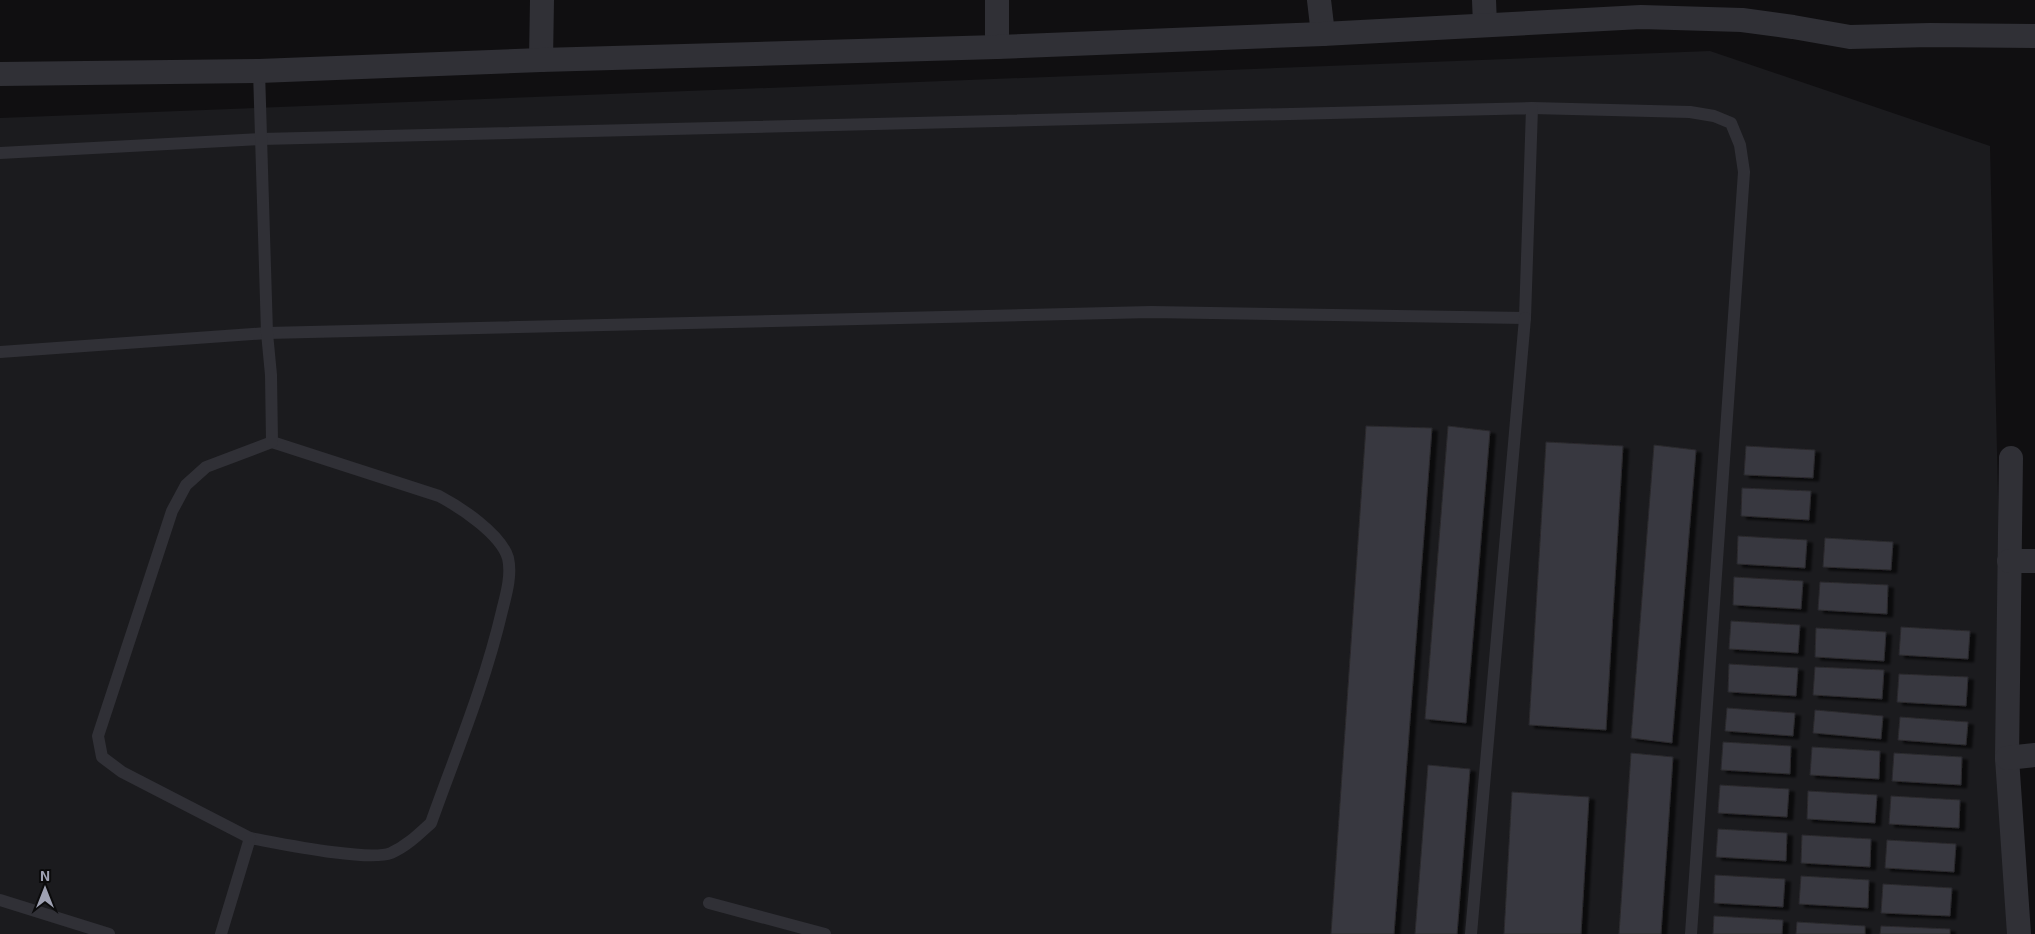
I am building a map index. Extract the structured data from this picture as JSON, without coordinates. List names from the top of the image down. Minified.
{"north":"top"}
